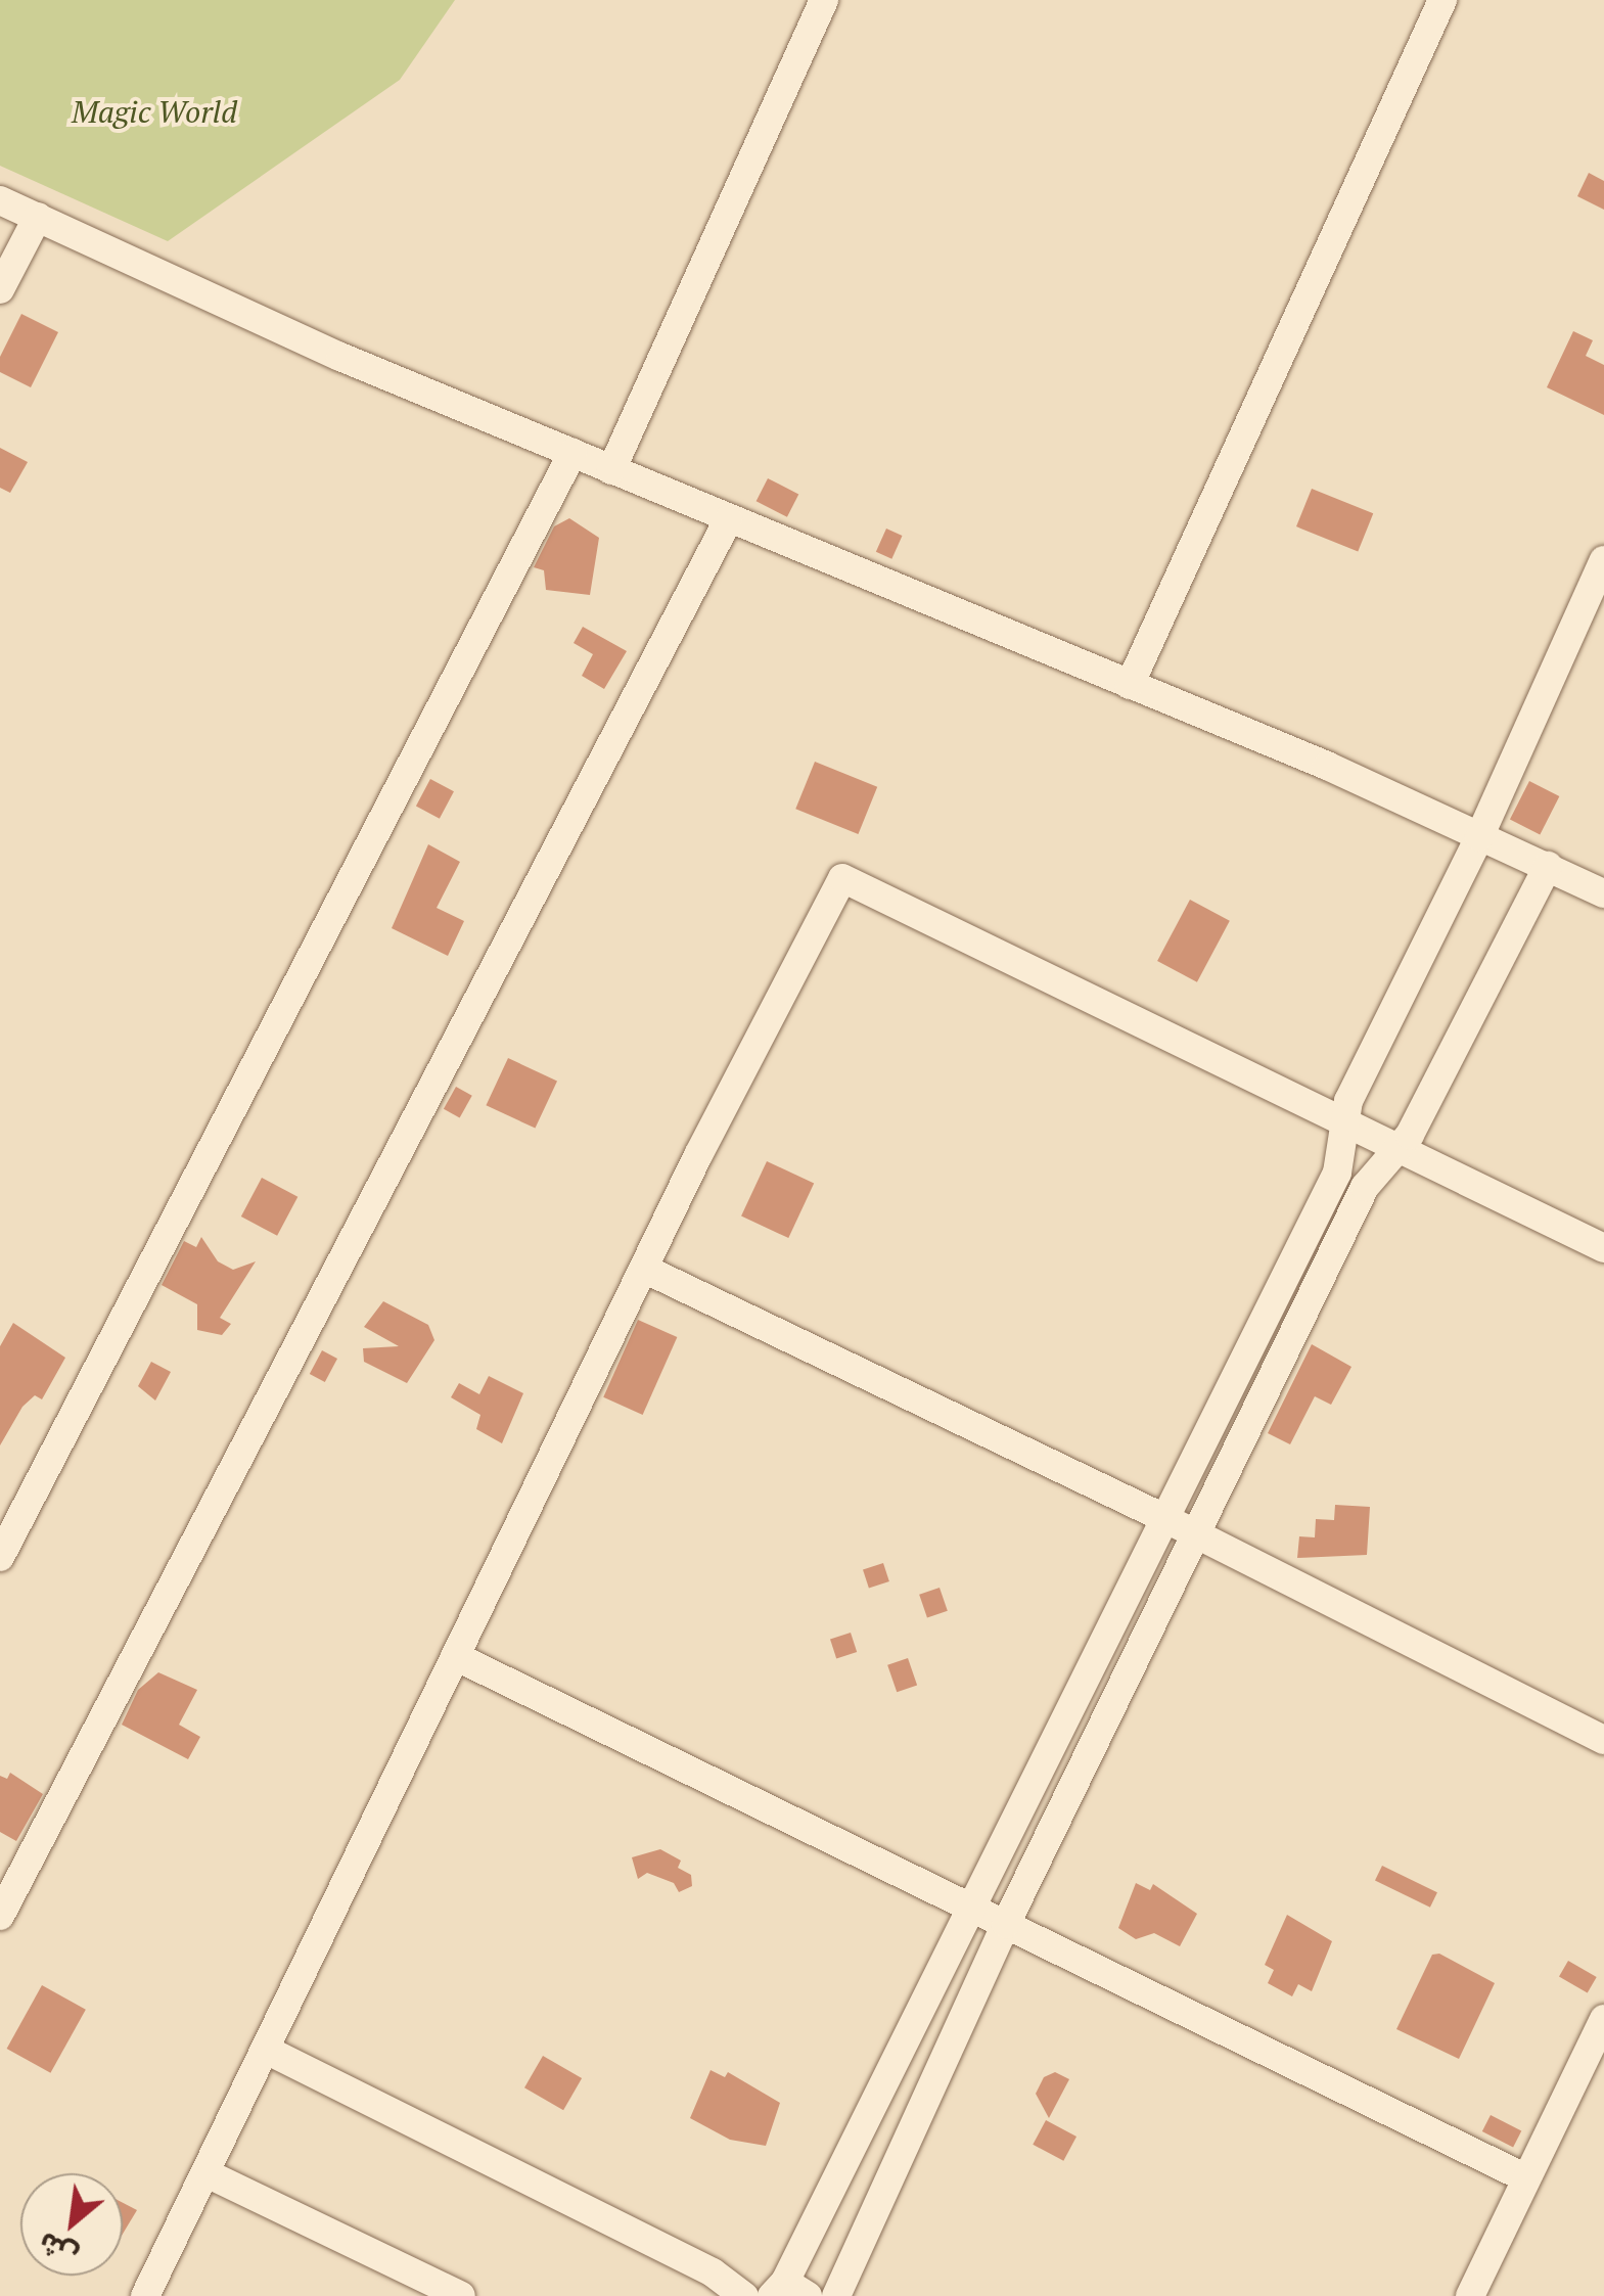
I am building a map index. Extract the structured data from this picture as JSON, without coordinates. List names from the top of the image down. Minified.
{"parks":["Magic World"],"north":"bottom left"}
